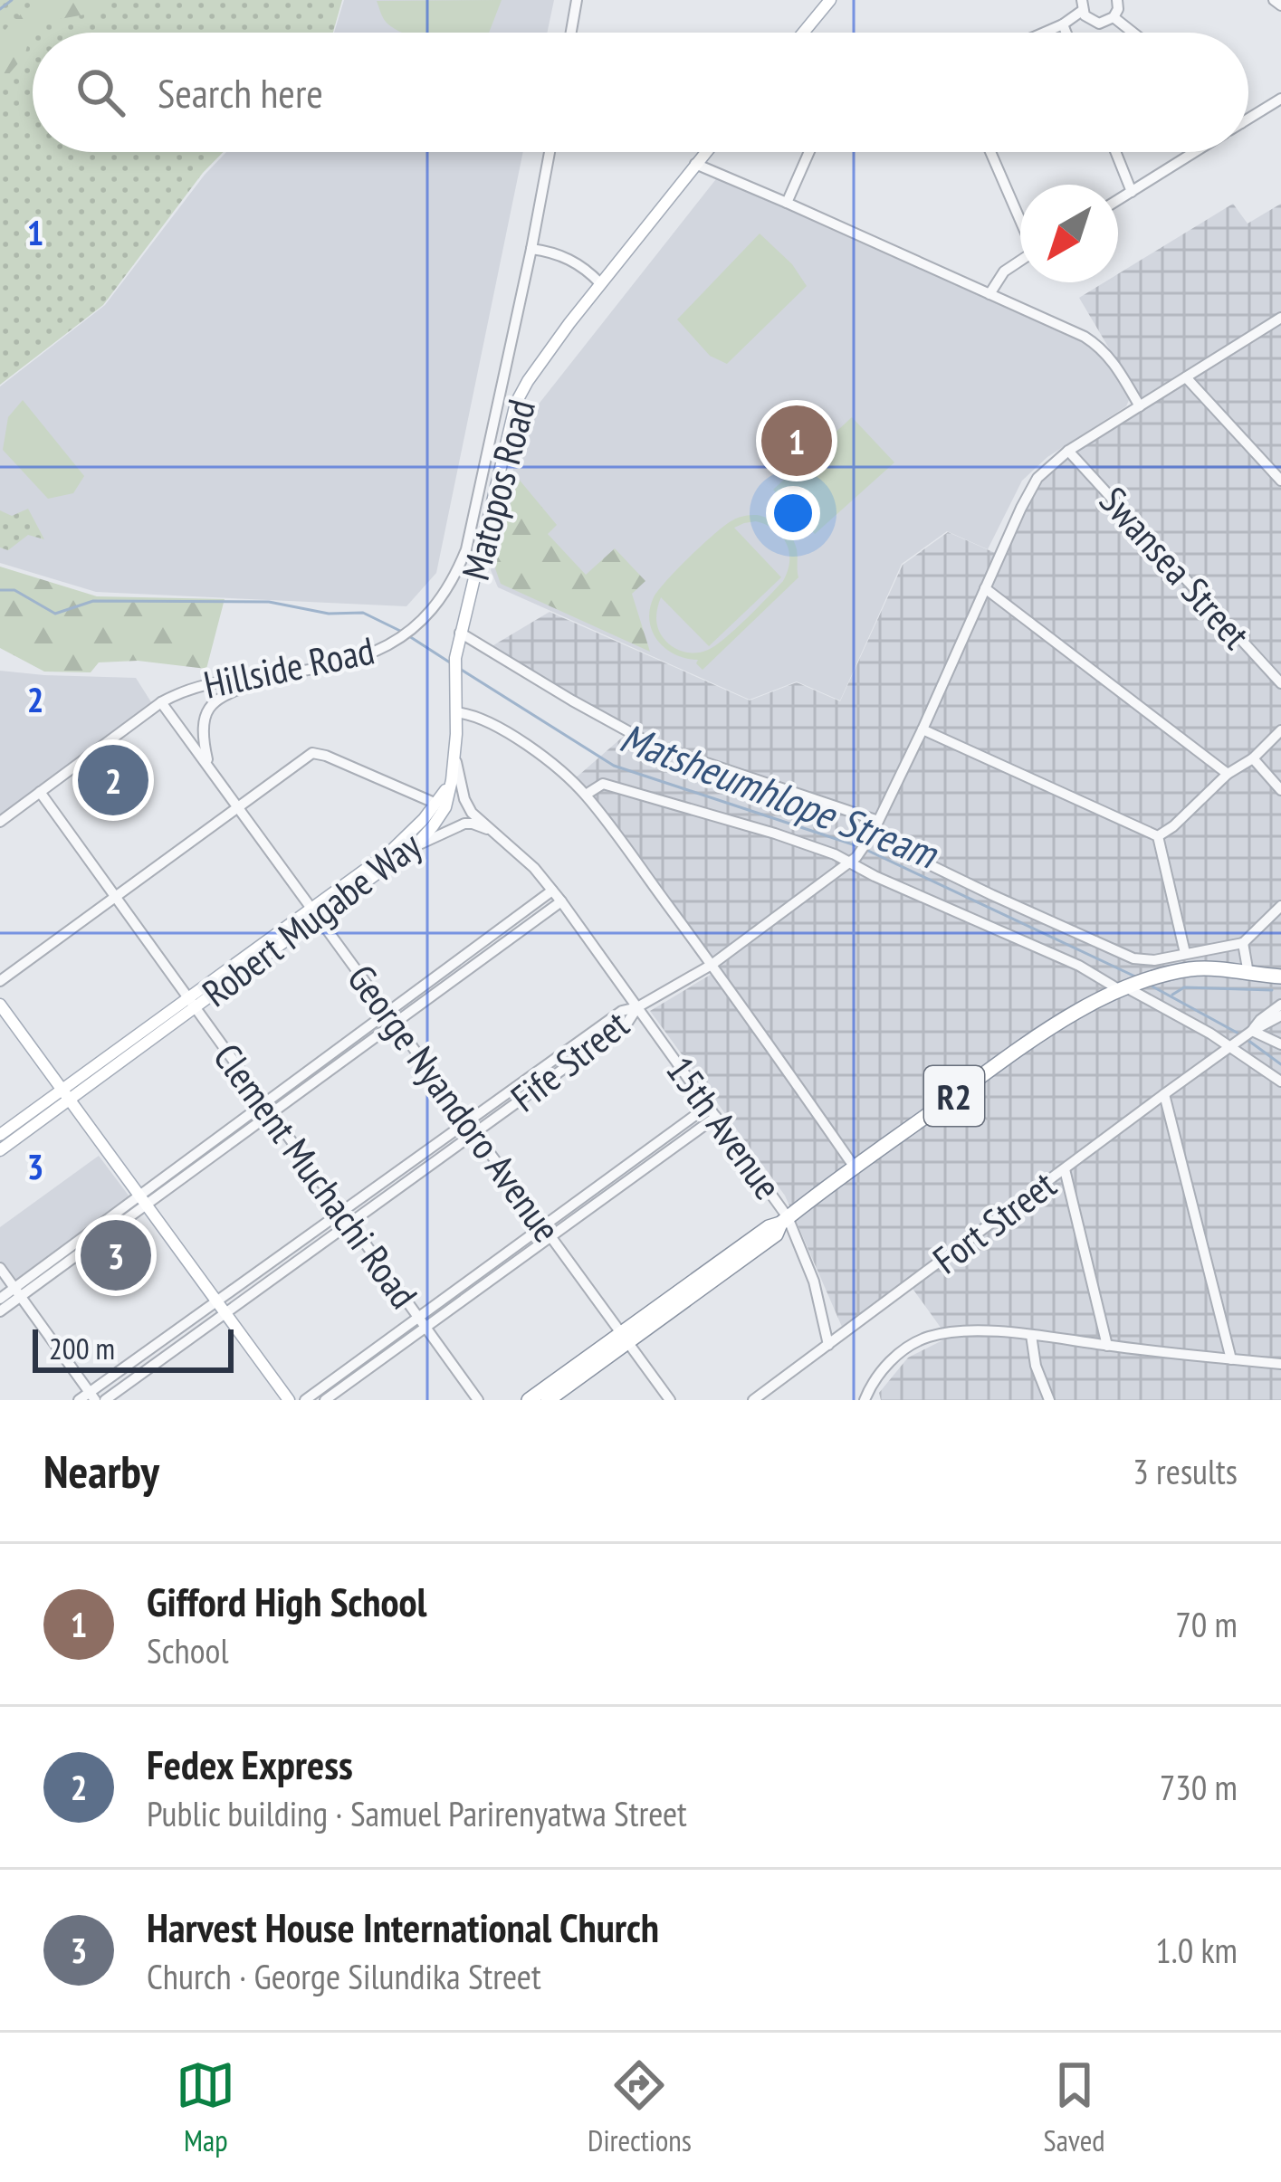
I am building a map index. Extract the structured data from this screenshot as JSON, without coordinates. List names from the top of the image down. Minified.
{"streets":{"highway":["R2"],"main road":["Matopos Road","Robert Mugabe Way"],"street":["Swansea Street","Hillside Road","Fife Street","George Nyandoro Avenue","15th Avenue","Clement Muchachi Road","Fort Street"]},"crossings":[["Matopos Road","Robert Mugabe Way"],["Matopos Road","15th Avenue"],["Hillside Road","George Nyandoro Avenue"],["Hillside Road","Clement Muchachi Road"],["Robert Mugabe Way","George Nyandoro Avenue"],["Robert Mugabe Way","Clement Muchachi Road"],["Fife Street","George Nyandoro Avenue"],["Fife Street","15th Avenue"],["Fife Street","Clement Muchachi Road"],["R2","George Nyandoro Avenue"],["R2","15th Avenue"],["15th Avenue","Fort Street"]],"water":["Matsheumhlope Stream"],"scale_bar":"200 m","north":"bottom left","page":{"search":"Search here","pins":["1","2","3"],"scale":"200 m","heading":["Nearby","3 results"],"list":[{"mark":"1","name":"Gifford High School","note":"School","value":"70 m"},{"mark":"2","name":"Fedex Express","note":"Public building · Samuel Parirenyatwa Street","value":"730 m"},{"mark":"3","name":"Harvest House International Church","note":"Church · George Silundika Street","value":"1.0 km"}],"nav":["Map","Directions","Saved"]},"grid":{"rows":["1","2","3"]}}
